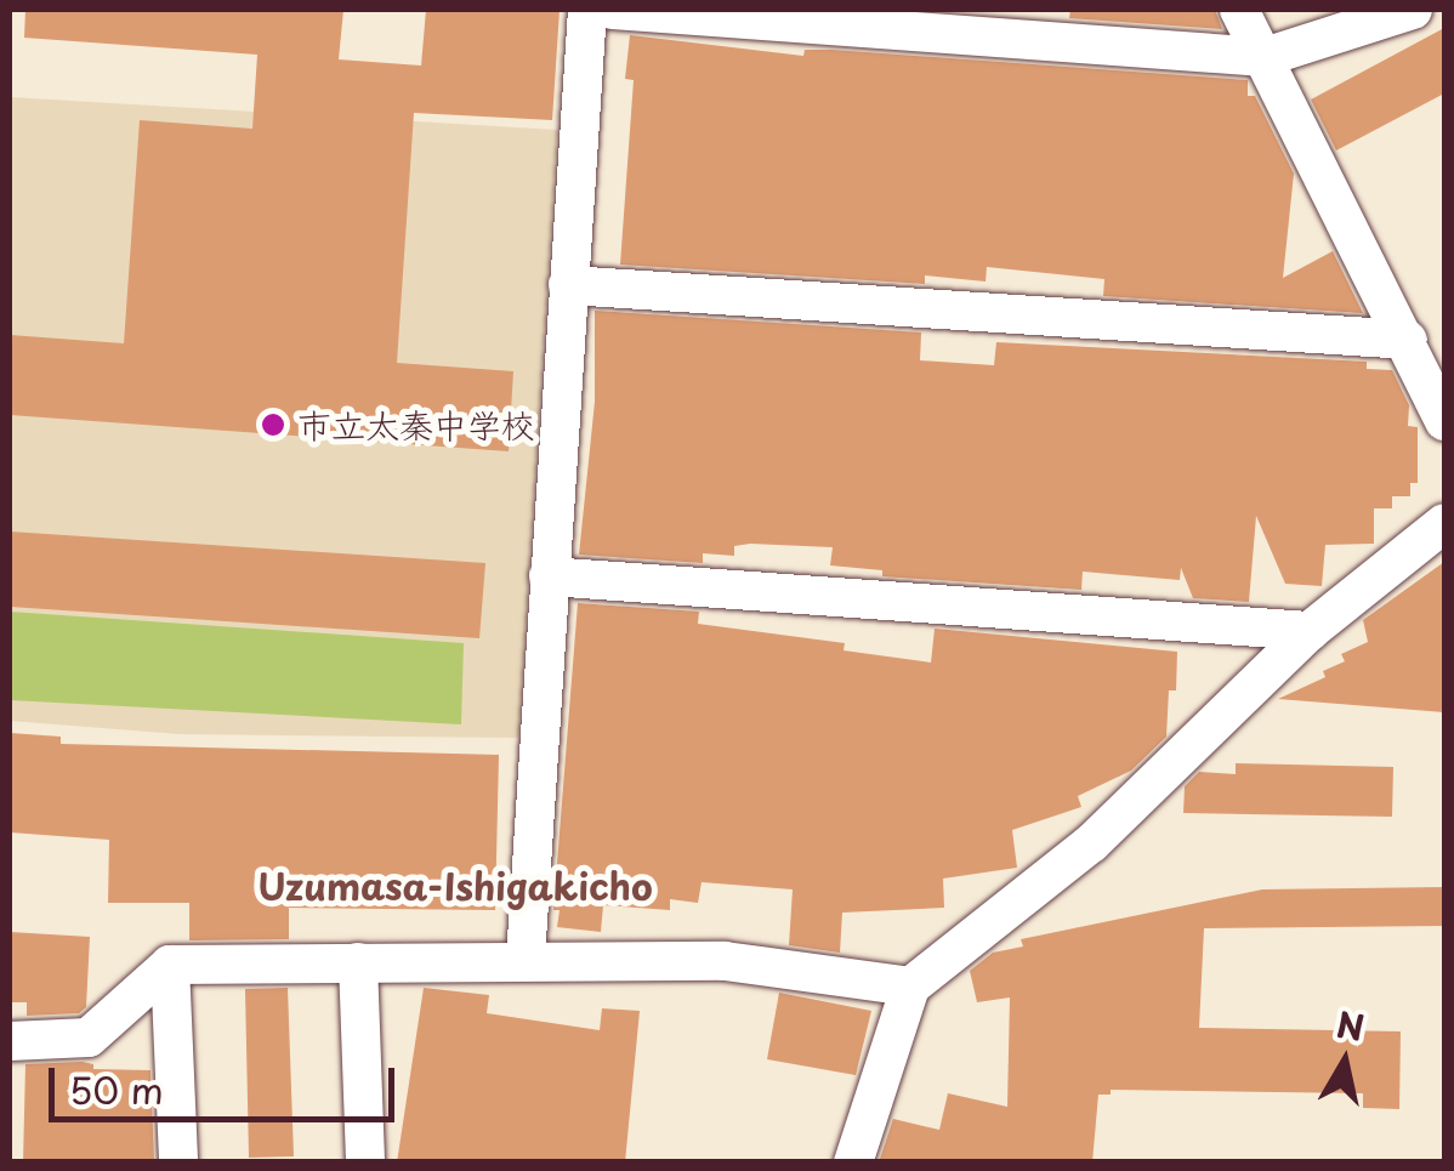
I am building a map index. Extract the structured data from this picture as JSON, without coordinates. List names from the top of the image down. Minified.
{"districts":["Uzumasa-Ishigakicho"],"places":["市立太秦中学校"],"scale_bar":"50 m","north":"top"}
